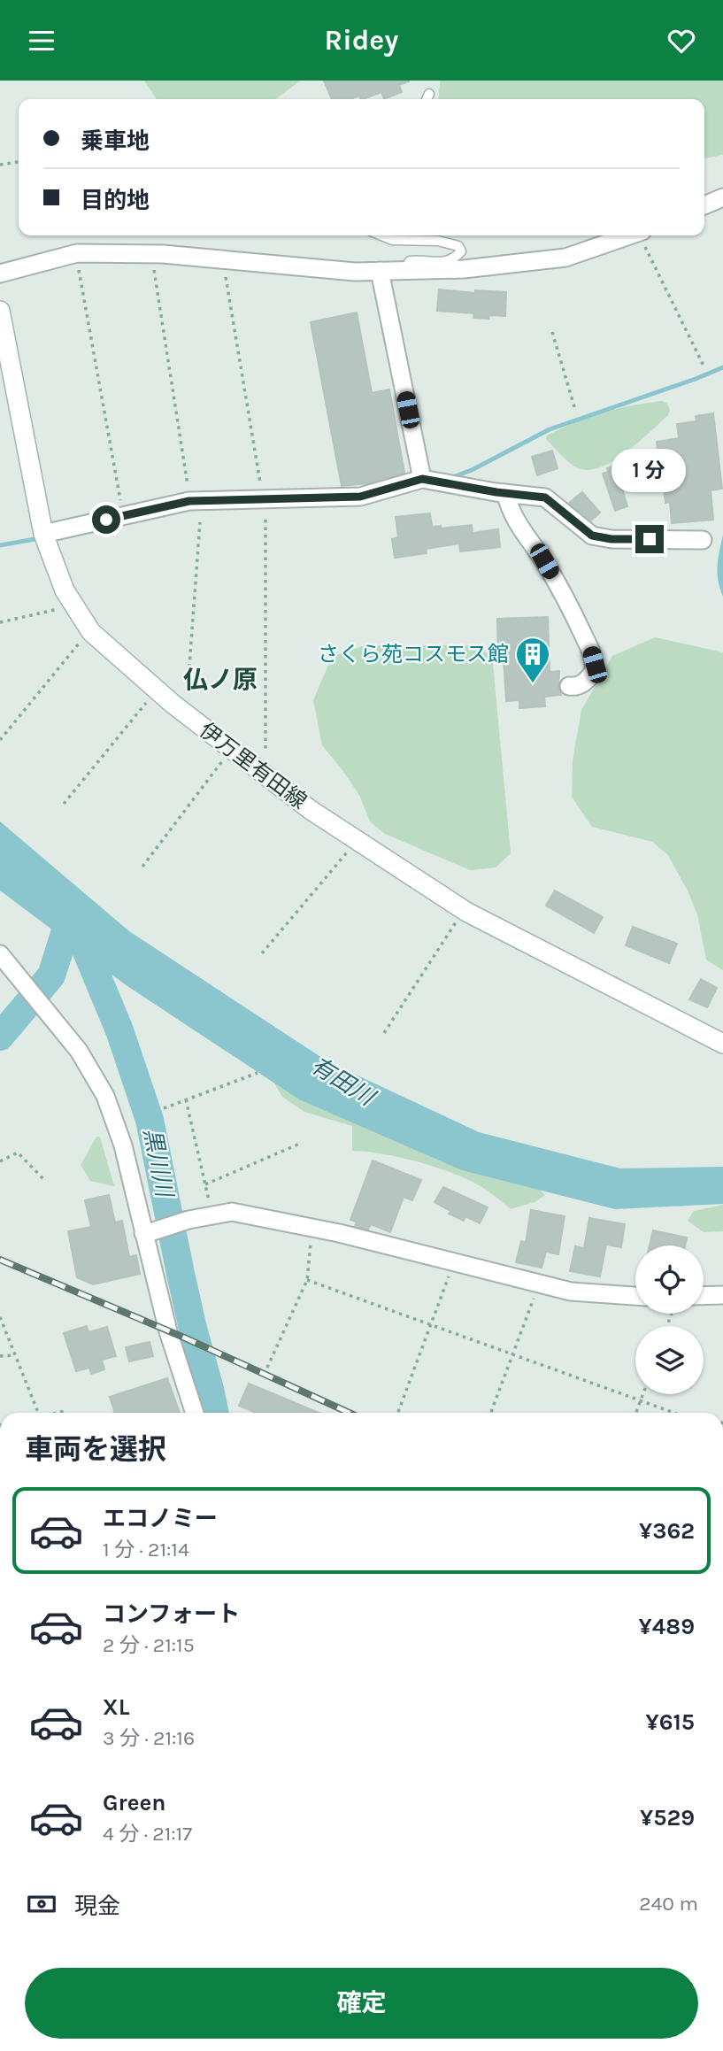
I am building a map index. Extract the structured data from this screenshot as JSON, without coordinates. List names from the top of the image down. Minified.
{"streets":{"main road":["伊万里有田線"]},"districts":["仏ノ原"],"water":["有田川","黒川川"],"places":{"building":["さくら苑コスモス館"]},"page":{"header":"Ridey","banner":["乗車地","目的地"],"bubble":"1 分","heading":"車両を選択","list":[{"name":"エコノミー","note":"1 分 · 21:14","value":"¥362"},{"name":"コンフォート","note":"2 分 · 21:15","value":"¥489"},{"name":"XL","note":"3 分 · 21:16","value":"¥615"},{"name":"Green","note":"4 分 · 21:17","value":"¥529"}],"pay":["現金","240 m"],"buttons":"確定"}}
